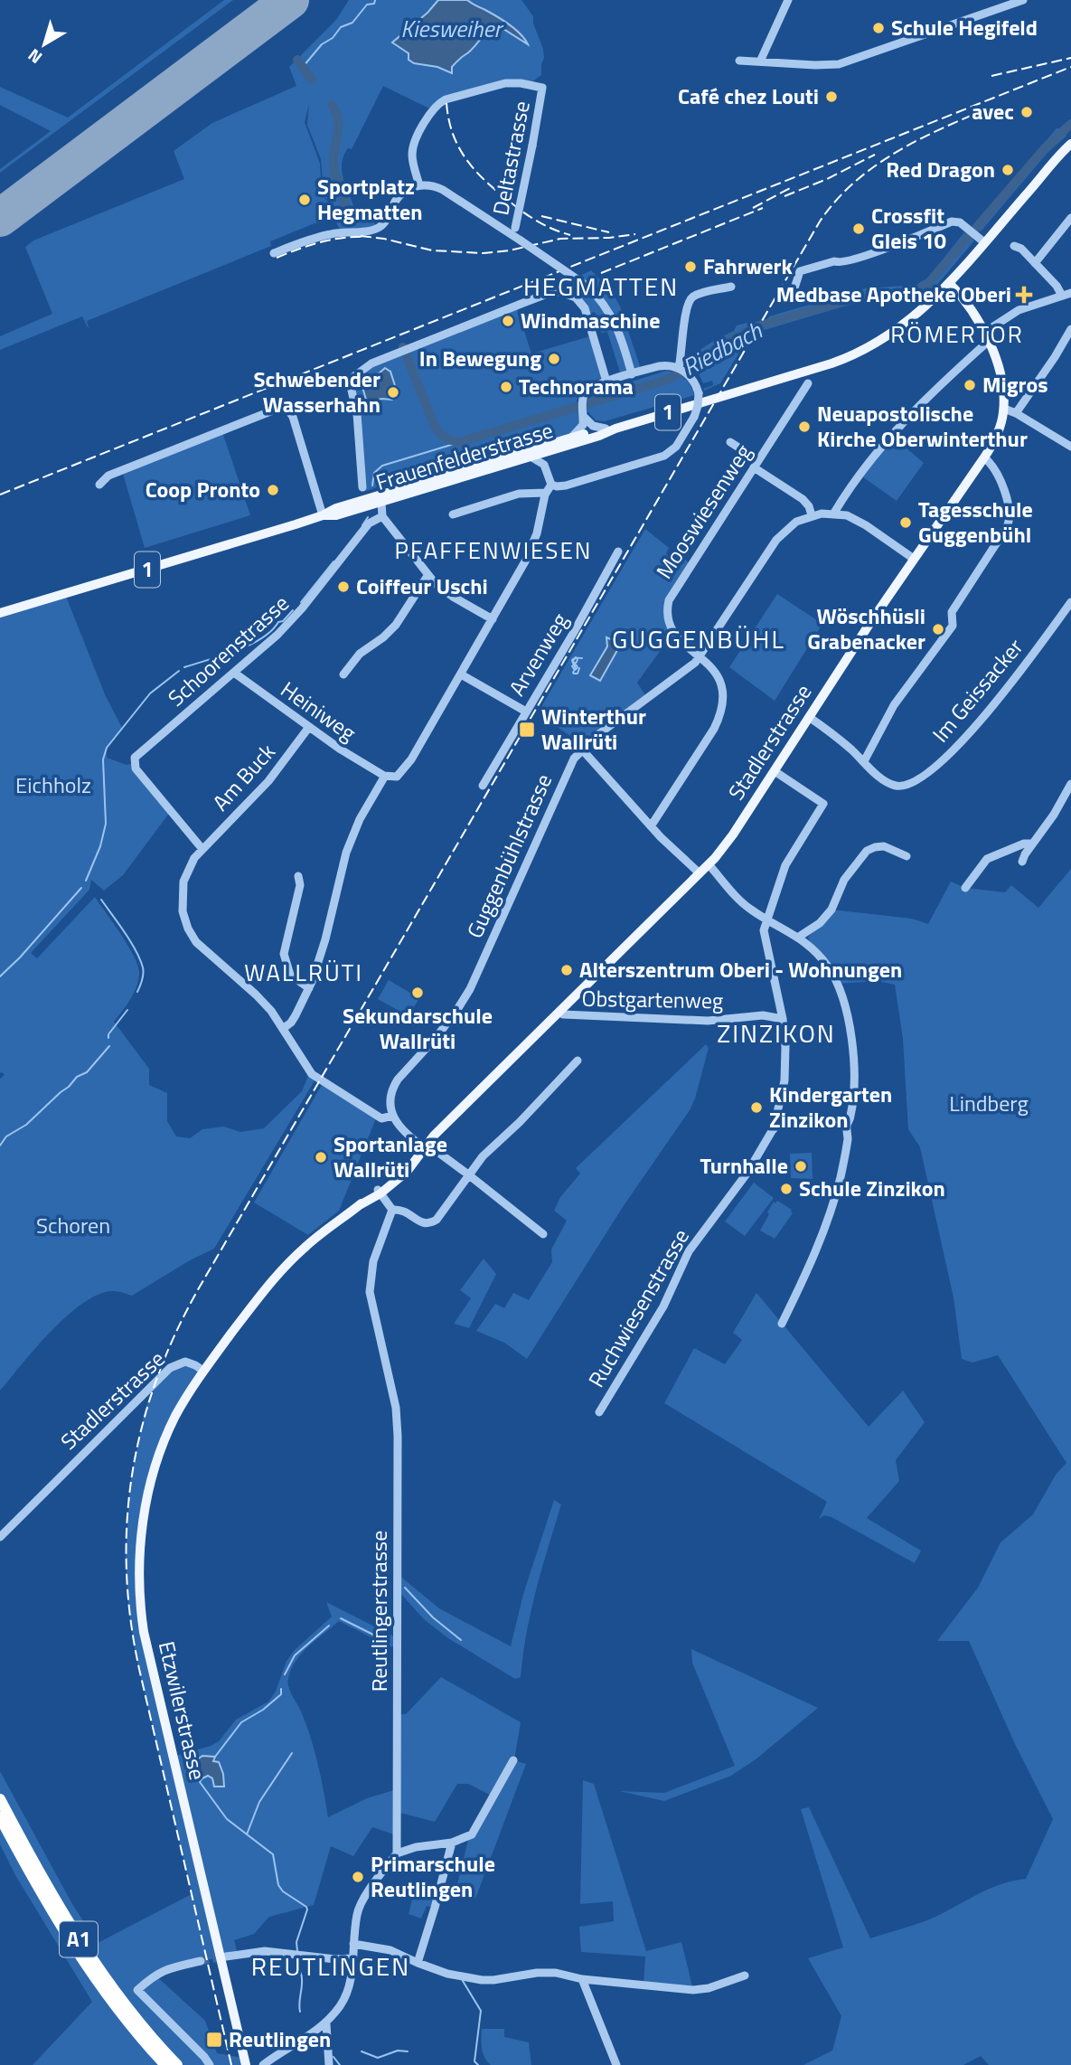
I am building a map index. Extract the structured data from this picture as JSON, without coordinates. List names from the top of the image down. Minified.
{"streets":{"highway":["A1"],"main road":["1","Frauenfelderstrasse","Stadlerstrasse","Etzwilerstrasse"],"street":["Deltastrasse","Mooswiesenweg","Schoorenstrasse","Arvenweg","Im Geissacker","Heiniweg","Am Buck","Guggenbühlstrasse","Obstgartenweg","Ruchwiesenstrasse","Reutlingerstrasse"]},"crossings":[["Frauenfelderstrasse","Stadlerstrasse"],["Mooswiesenweg","Guggenbühlstrasse"],["Schoorenstrasse","Heiniweg"],["Schoorenstrasse","Am Buck"],["Im Geissacker","Stadlerstrasse"],["Heiniweg","Am Buck"],["Stadlerstrasse","Obstgartenweg"],["Stadlerstrasse","Etzwilerstrasse"],["Am Buck","Guggenbühlstrasse"]],"districts":["HEGMATTEN","RÖMERTOR","PFAFFENWIESEN","GUGGENBÜHL","WALLRÜTI","ZINZIKON","REUTLINGEN"],"water":["Kiesweiher","Riedbach"],"parks":["Eichholz","Lindberg","Schoren"],"places":{"other":["Schule Hegifeld","Café chez Louti","avec","Red Dragon","Sportplatz Hegmatten","Crossfit Gleis 10","Fahrwerk","Windmaschine","In Bewegung","Migros","Technorama","Schwebender Wasserhahn","Neuapostolische Kirche Oberwinterthur","Coop Pronto","Tagesschule Guggenbühl","Coiffeur Uschi","Wöschhüsli Grabenacker","Alterszentrum Oberi - Wohnungen","Sekundarschule Wallrüti","Kindergarten Zinzikon","Sportanlage Wallrüti","Turnhalle","Schule Zinzikon","Primarschule Reutlingen"],"health":["Medbase Apotheke Oberi"],"transit":["Winterthur Wallrüti","Reutlingen"]},"north":"bottom left"}
